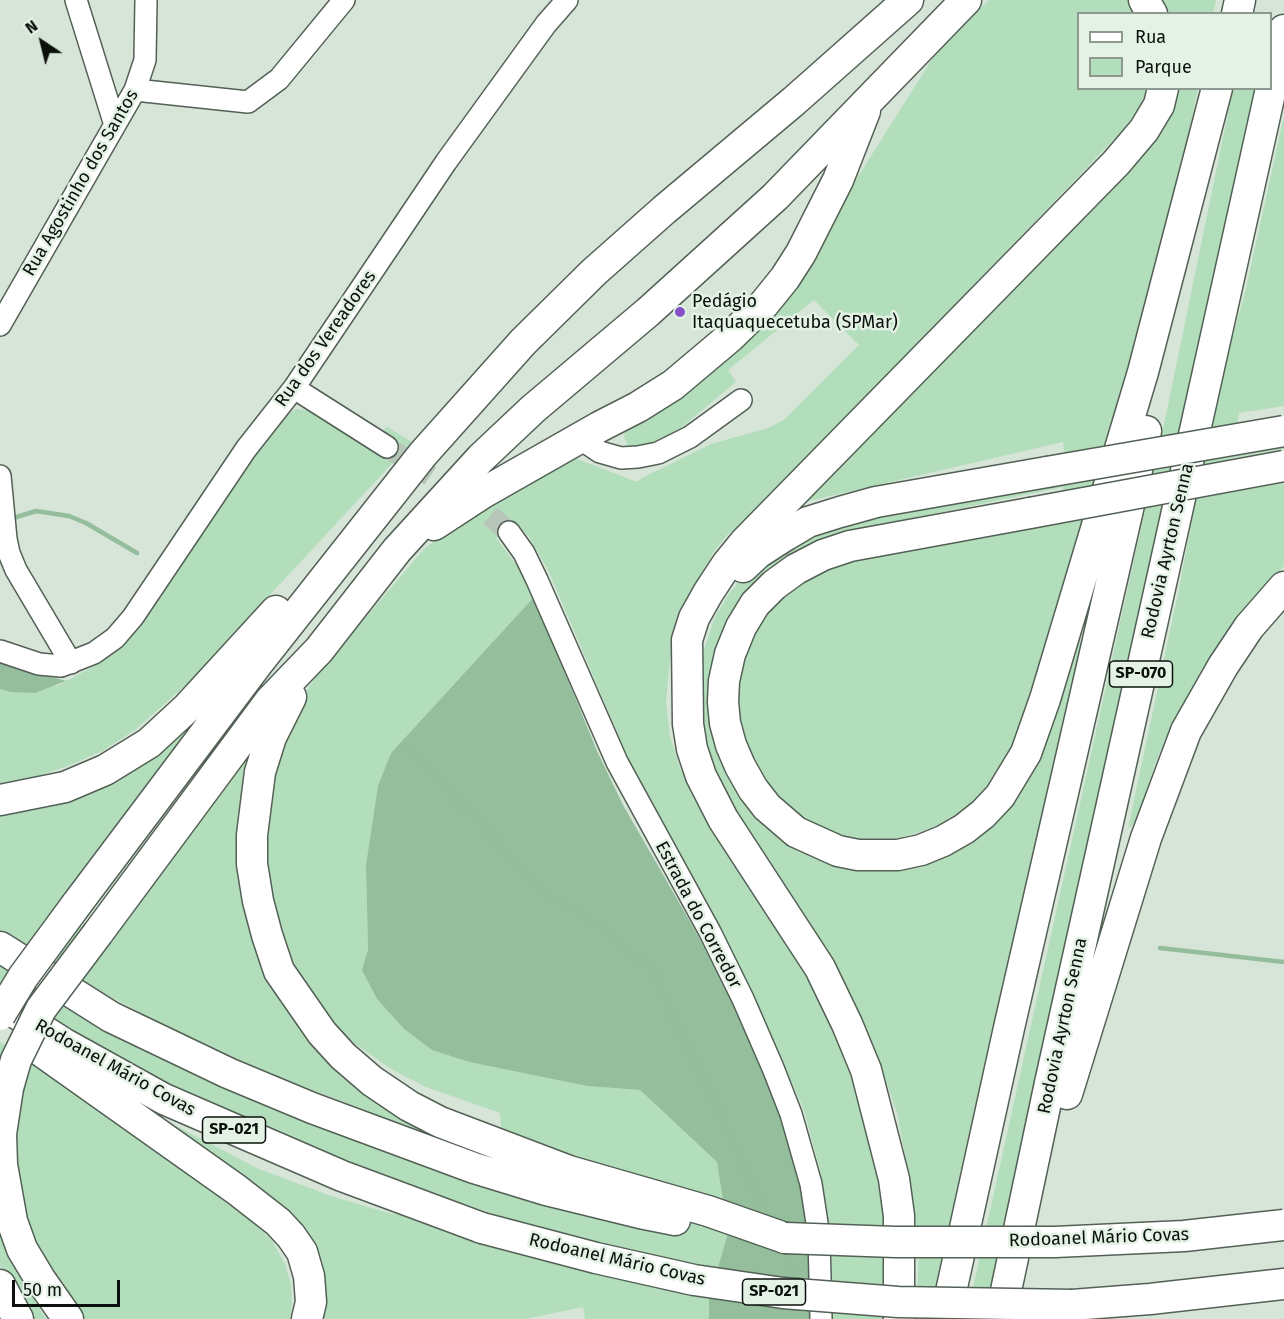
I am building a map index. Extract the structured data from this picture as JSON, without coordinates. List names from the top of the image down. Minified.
{"streets":{"highway":["Rodovia Ayrton Senna","SP-070","Rodoanel Mário Covas","SP-021"],"street":["Rua Agostinho dos Santos","Rua dos Vereadores","Estrada do Corredor"]},"places":["Pedágio Itaquaquecetuba (SPMar)"],"legend":["Rua","Parque"],"scale_bar":"50 m","north":"top left"}
